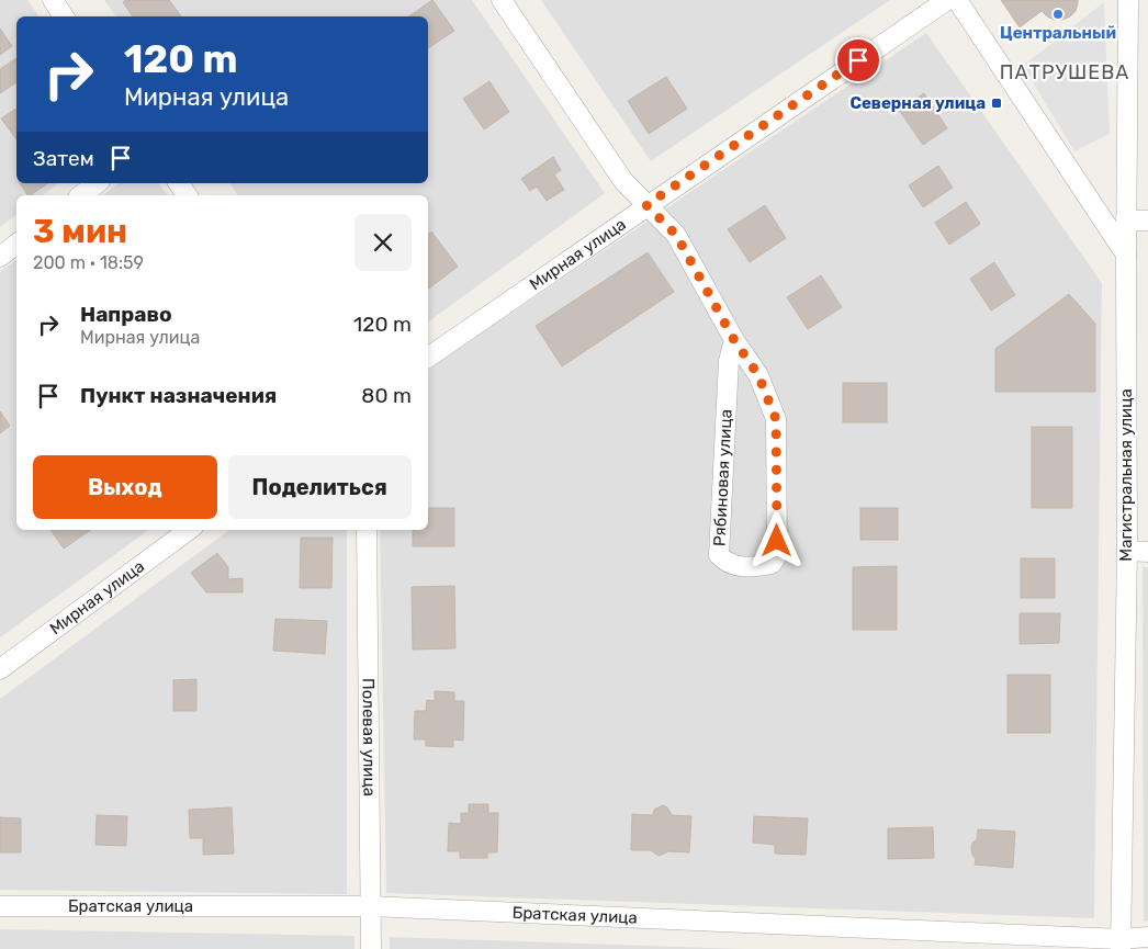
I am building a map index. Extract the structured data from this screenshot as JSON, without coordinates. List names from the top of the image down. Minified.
{"streets":{"street":["Мирная улица","Магистральная улица","Рябиновая улица","Полевая улица","Братская улица"]},"crossings":[["Мирная улица","Рябиновая улица"],["Магистральная улица","Братская улица"],["Полевая улица","Братская улица"]],"districts":["ПАТРУШЕВА"],"places":{"other":["Центральный"],"transit":["Северная улица"]},"page":{"turn":["120 m","Мирная улица"],"then":"Затем","heading":["3 мин","200 m · 18:59"],"list":[{"name":"Направо","note":"Мирная улица","value":"120 m"},{"name":"Пункт назначения","value":"80 m"}],"buttons":["Выход","Поделиться"]}}
